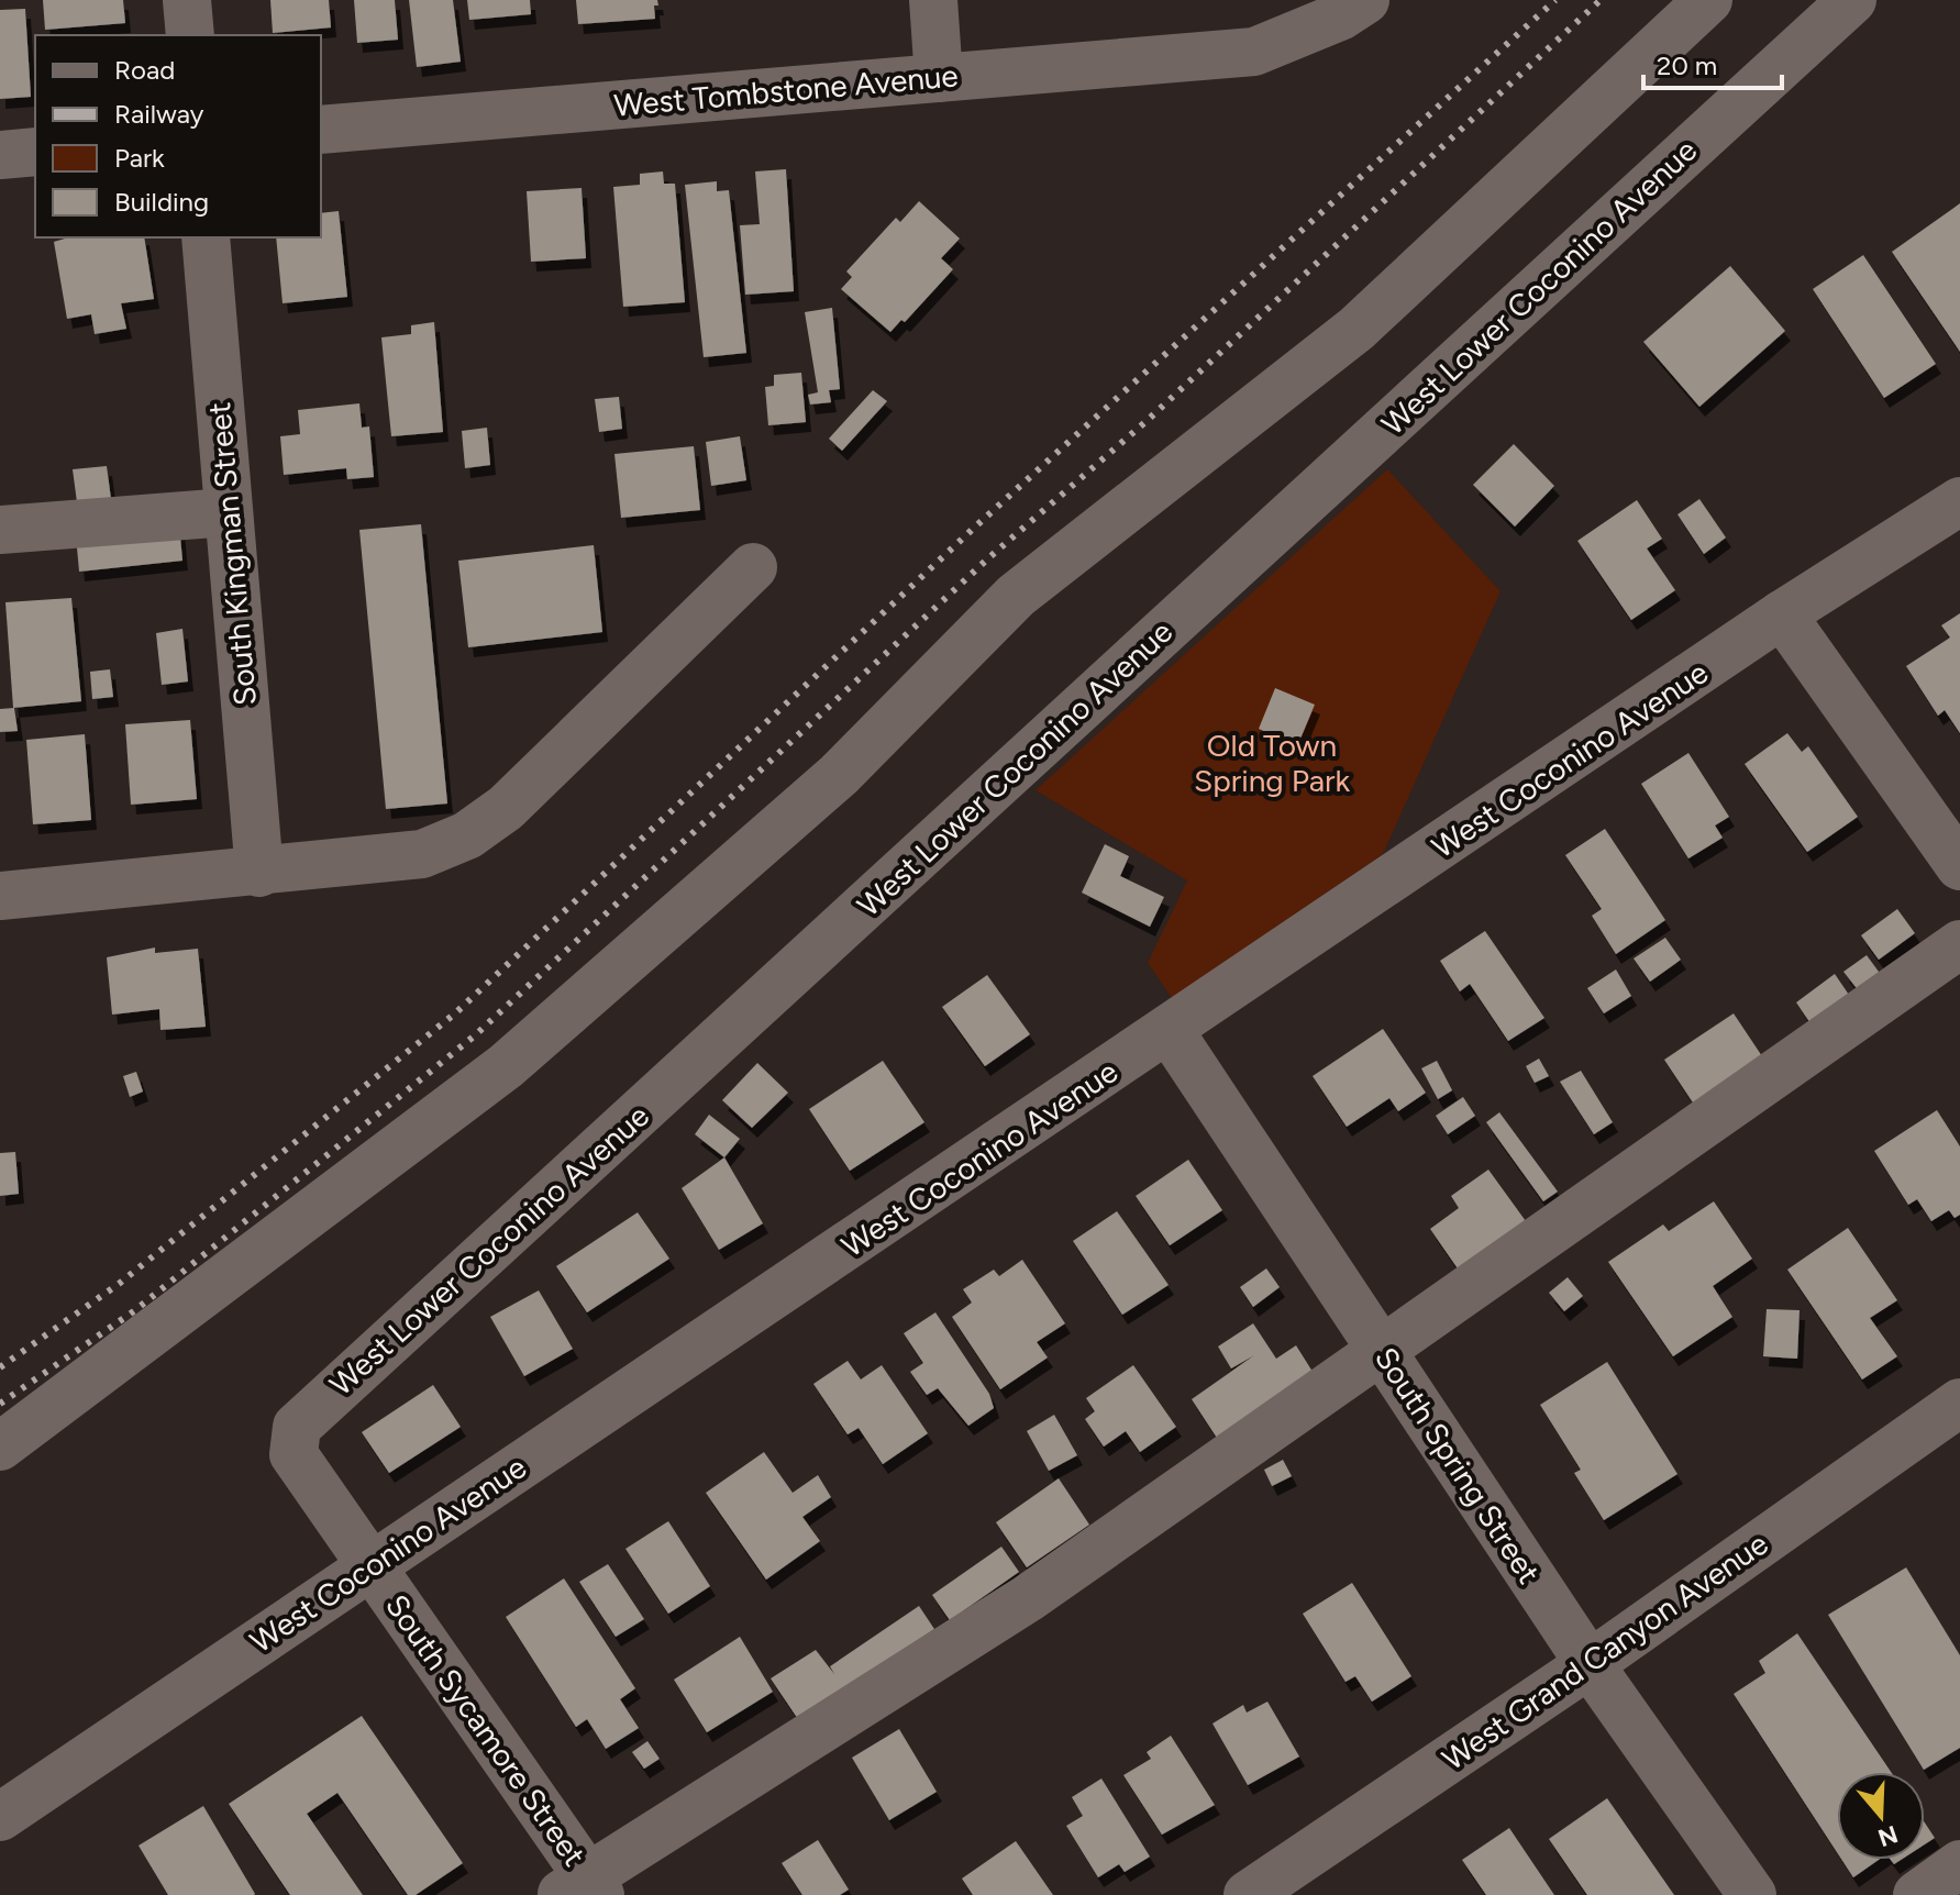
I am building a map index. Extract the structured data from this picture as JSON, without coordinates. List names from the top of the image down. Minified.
{"streets":{"street":["West Tombstone Avenue","West Lower Coconino Avenue","South Kingman Street","West Coconino Avenue","South Spring Street","West Grand Canyon Avenue","South Sycamore Street"]},"crossings":[["West Lower Coconino Avenue","West Coconino Avenue"],["West Lower Coconino Avenue","South Sycamore Street"],["West Coconino Avenue","South Spring Street"],["West Coconino Avenue","South Sycamore Street"],["South Spring Street","West Grand Canyon Avenue"]],"parks":["Old Town Spring Park"],"legend":["Road","Railway","Park","Building"],"scale_bar":"20 m","north":"bottom"}
